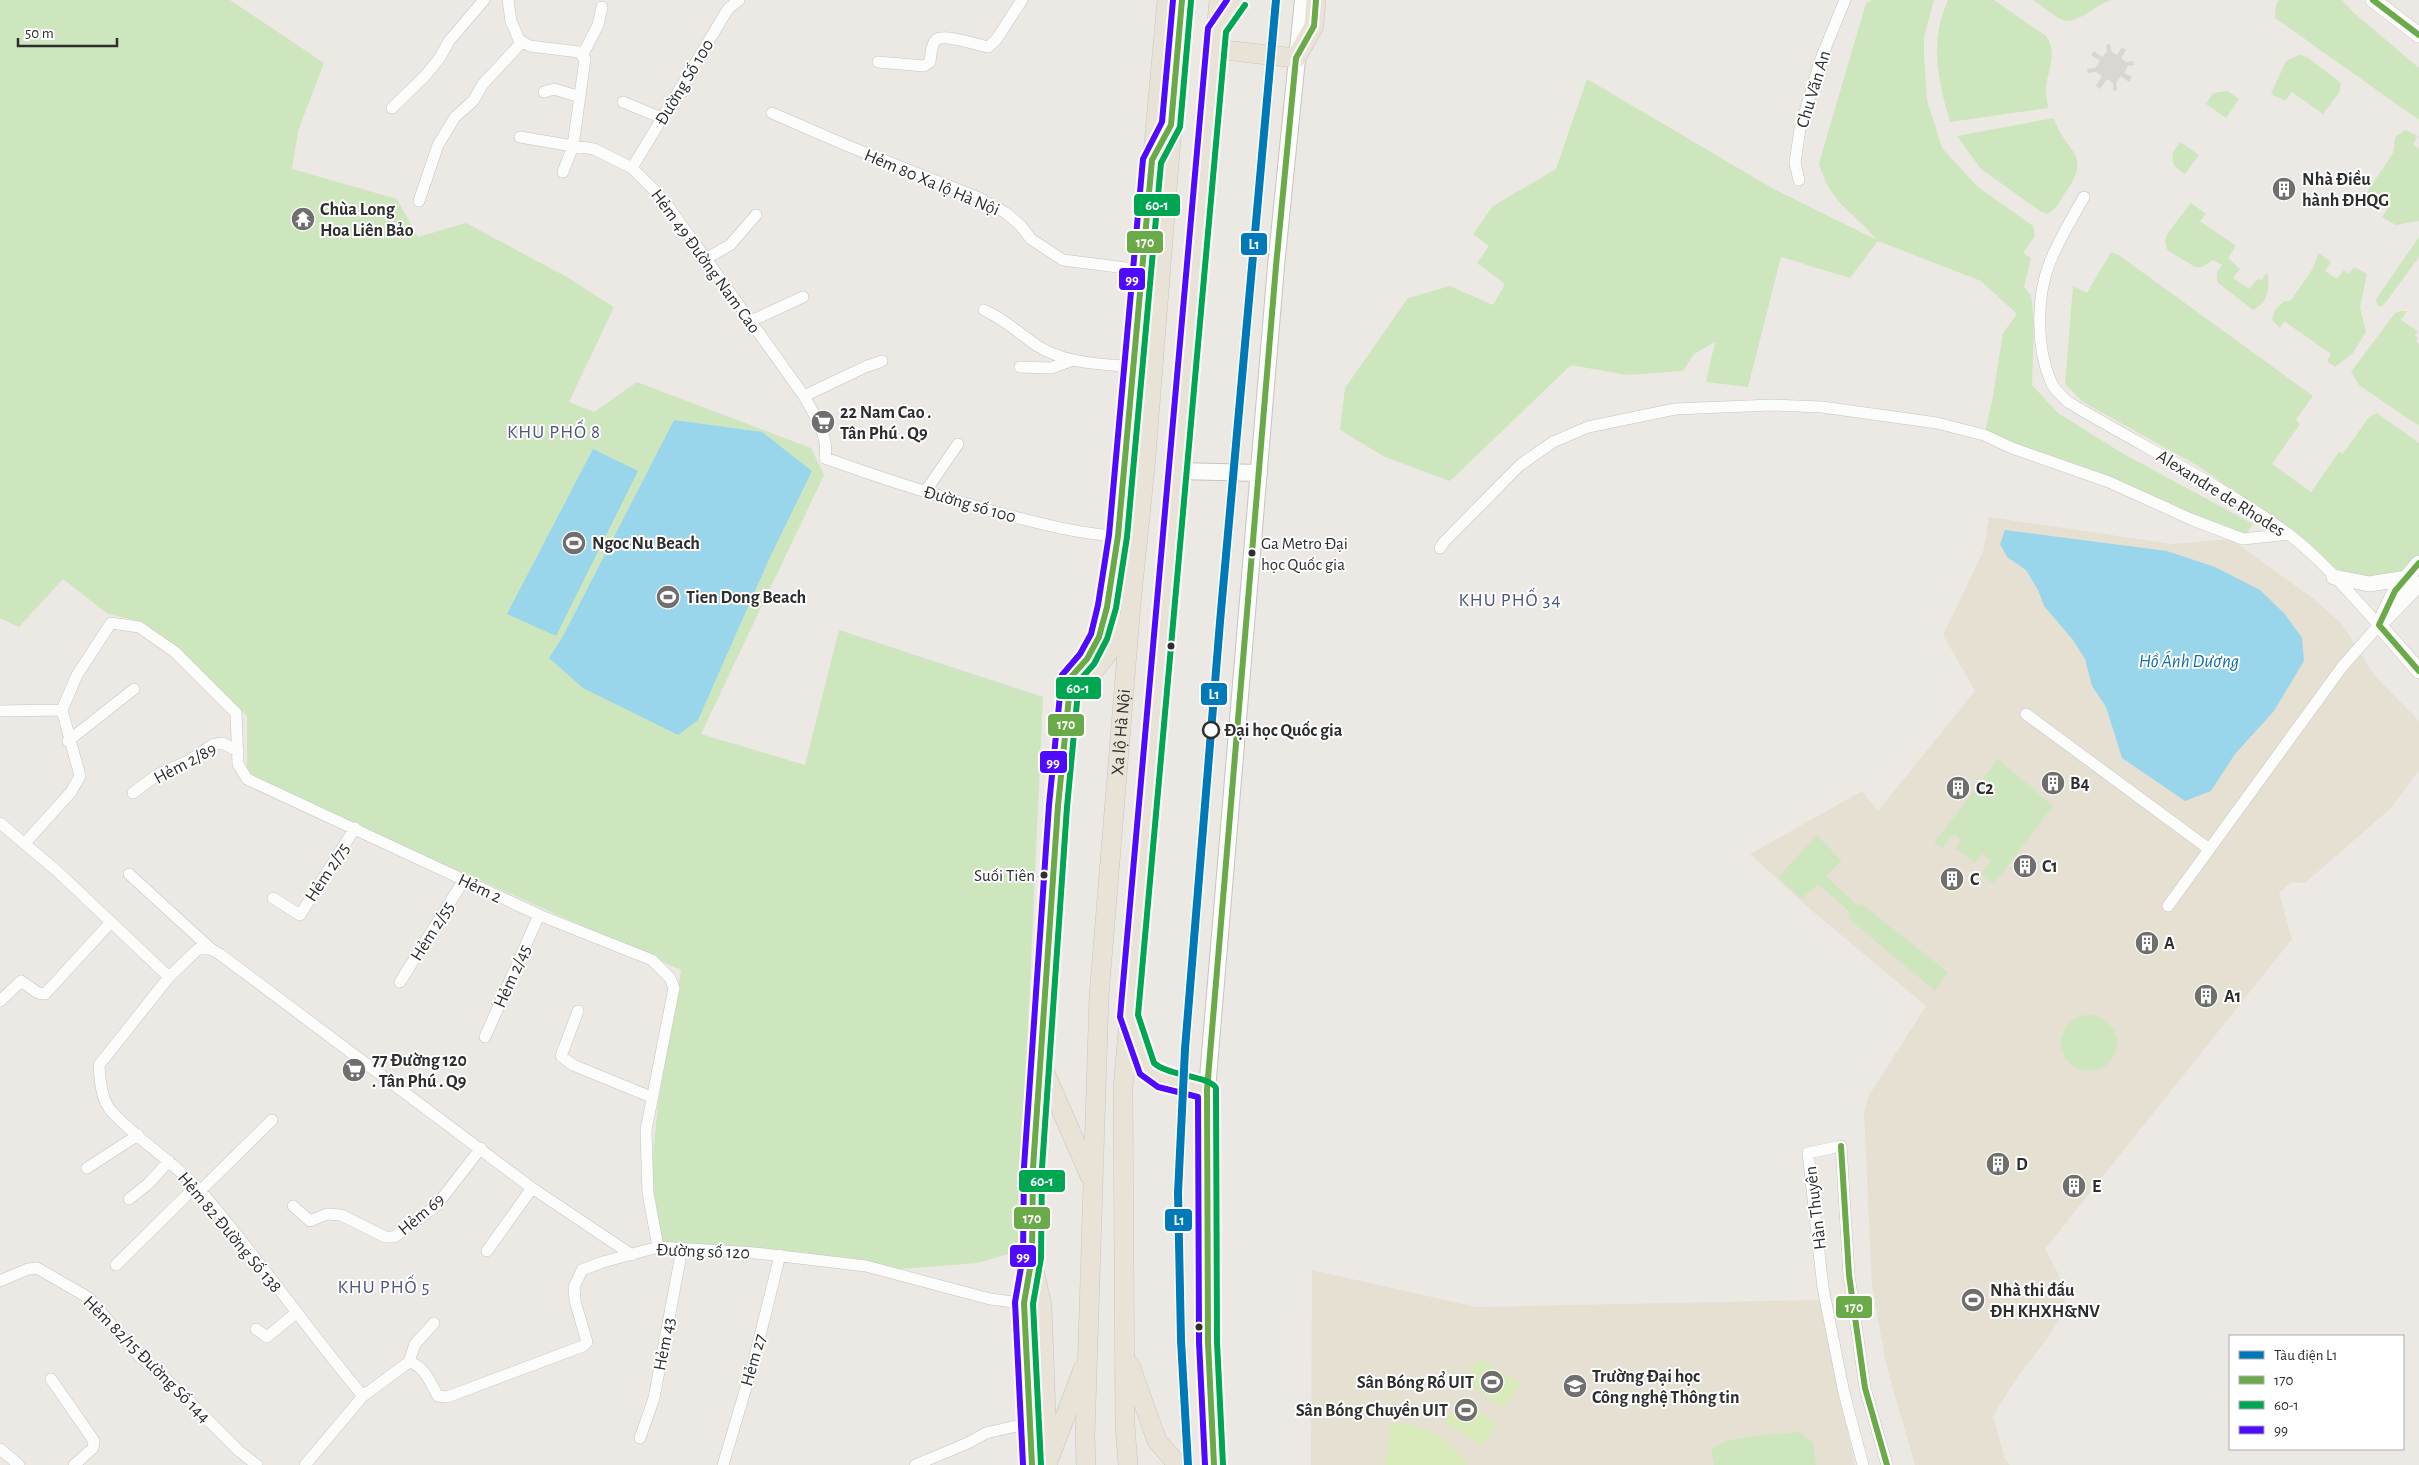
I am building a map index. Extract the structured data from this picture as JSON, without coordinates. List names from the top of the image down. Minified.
{"streets":{"highway":["Xa lộ Hà Nội"],"street":["Đường Số 100","Chu Văn An","Hẻm 80 Xa lộ Hà Nội","Hẻm 49 Đường Nam Cao","Alexandre de Rhodes","Đường số 100","Hẻm 2/89","Hẻm 2/75","Hẻm 2","Hẻm 2/55","Hẻm 2/45","Hàn Thuyên","Hẻm 69","Hẻm 82 Đường Số 138","Đường số 120","Hẻm 43","Hẻm 82/15 Đường Số 144","Hẻm 27"]},"crossings":[["Đường Số 100","Hẻm 49 Đường Nam Cao"],["Hẻm 49 Đường Nam Cao","Đường số 100"],["Hẻm 2/89","Hẻm 2"],["Hẻm 2/75","Hẻm 2"],["Hẻm 2","Hẻm 2/55"],["Hẻm 2","Hẻm 2/45"],["Hẻm 2","Đường số 120"],["Đường số 120","Hẻm 43"],["Đường số 120","Hẻm 27"]],"districts":["KHU PHỐ 8","KHU PHỐ 34","KHU PHỐ 5"],"water":["Hồ Ánh Dương"],"places":{"building":["Nhà Điều hành ĐHQG","B4","C2","C1","C","A","A1","D","E"],"temple":["Chùa Long Hoa Liên Bảo"],"supermarket":["22 Nam Cao . Tân Phú . Q9","77 Đường 120 . Tân Phú . Q9"],"sports":["Ngoc Nu Beach","Tien Dong Beach","Nhà thi đấu ĐH KHXH&NV","Sân Bóng Rổ UIT","Sân Bóng Chuyền UIT"],"other":["Ga Metro Đại học Quốc gia","Đại học Quốc gia","Suối Tiên"],"school or university":["Trường Đại học Công nghệ Thông tin"]},"lines":["metro line L1","transit line 170","transit line 99","transit line 60-1"],"legend":["Tàu điện L1","170","60-1","99"],"scale_bar":"50 m"}
